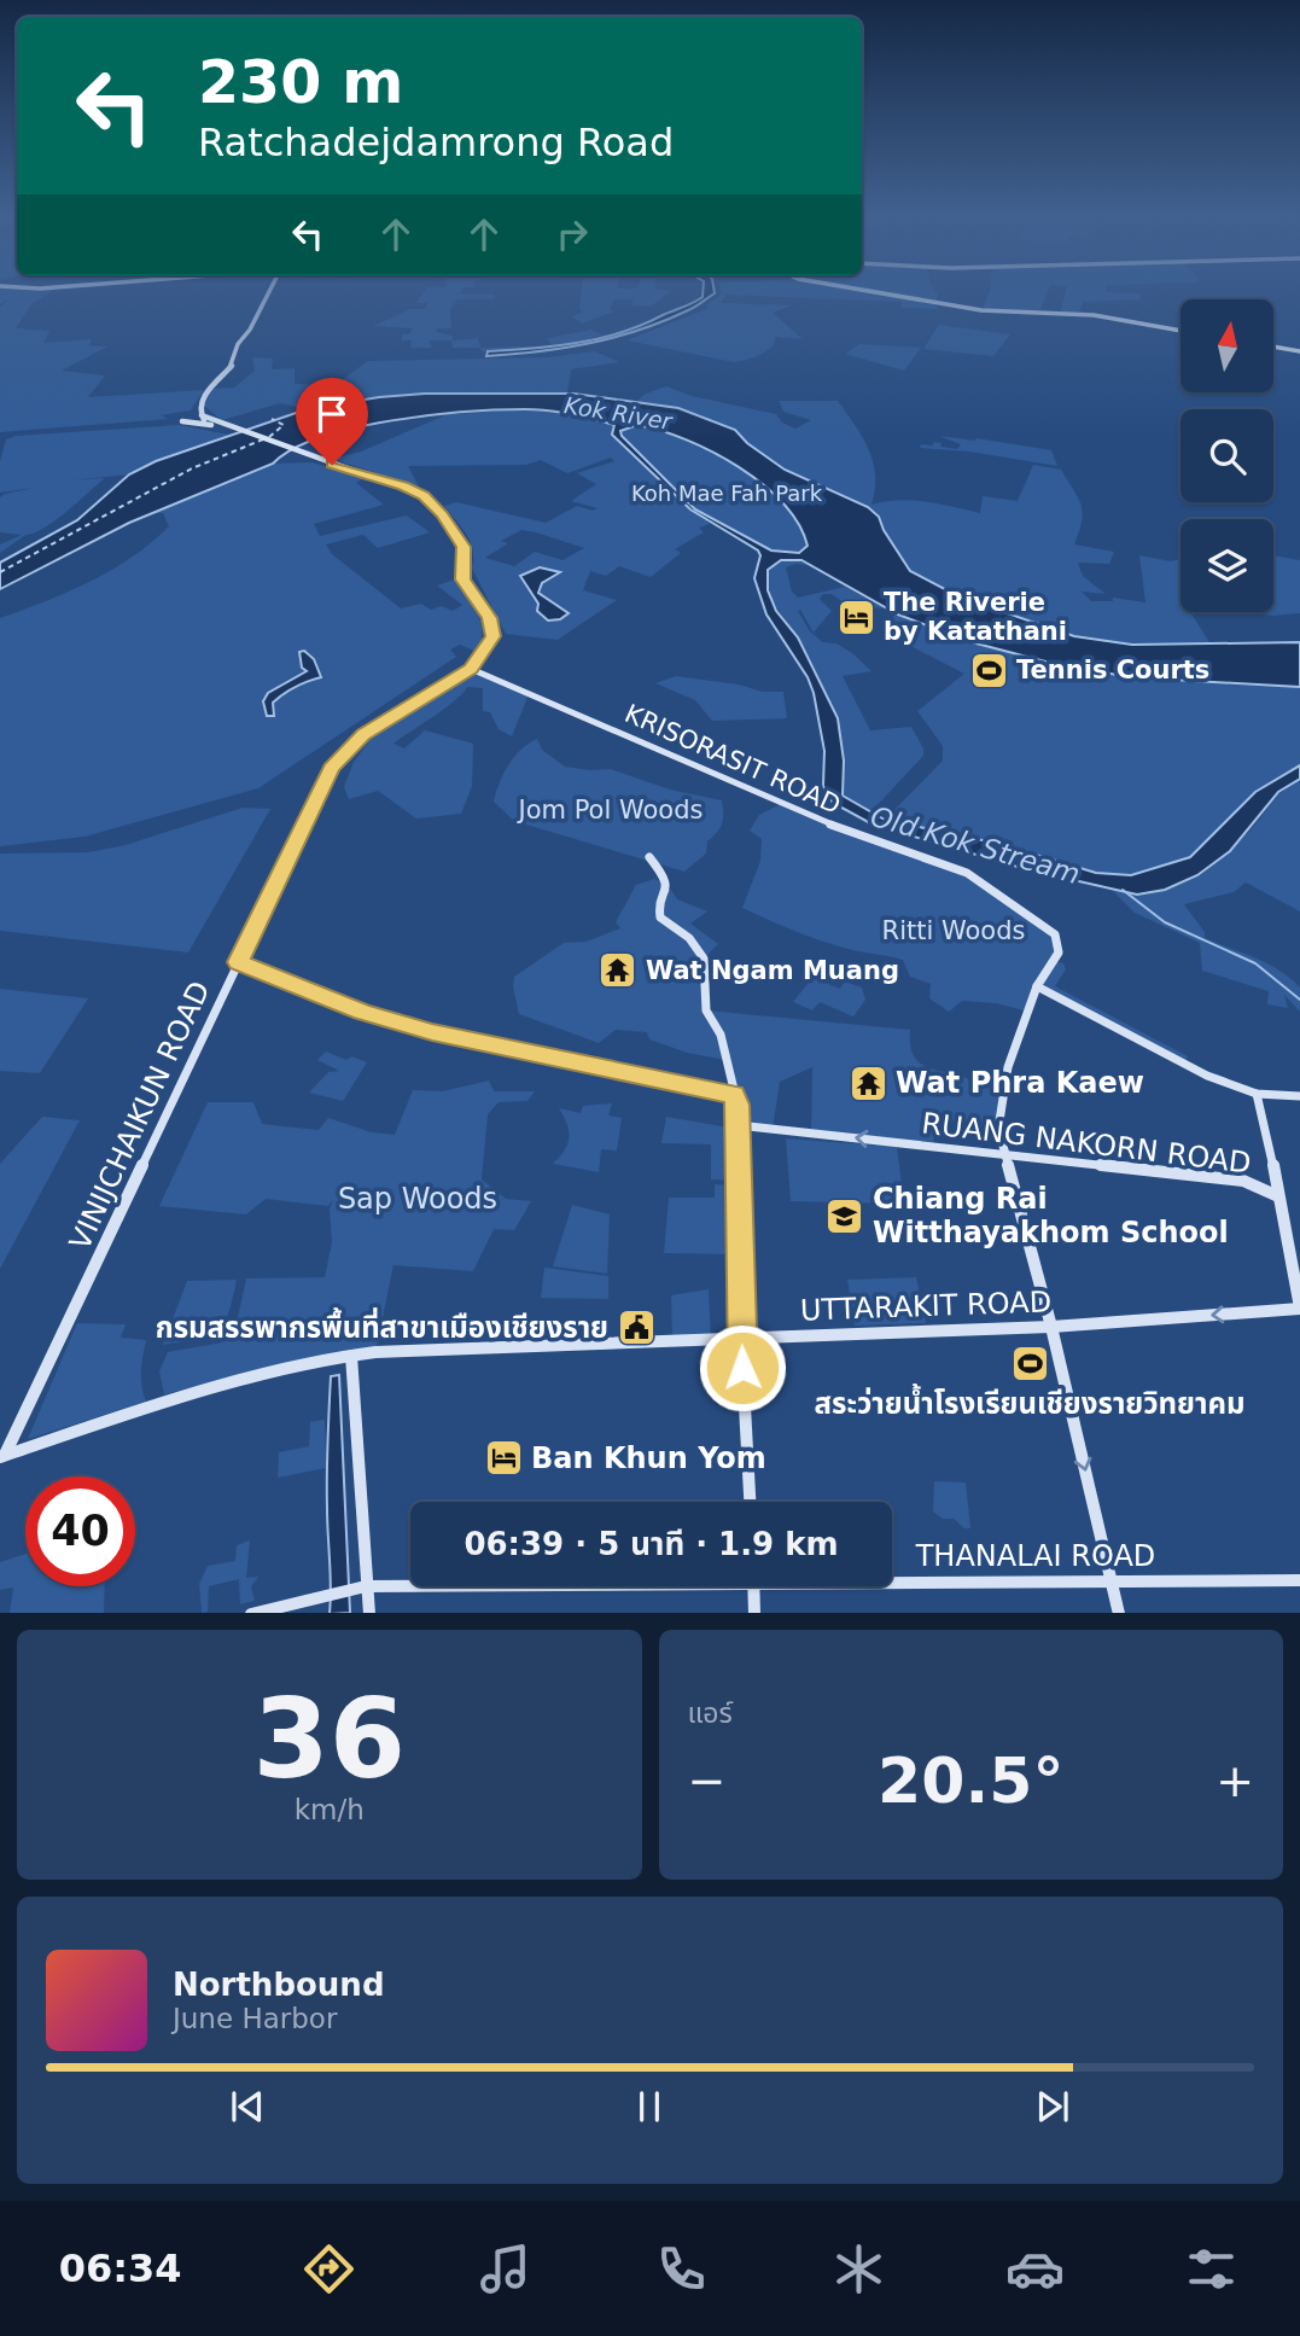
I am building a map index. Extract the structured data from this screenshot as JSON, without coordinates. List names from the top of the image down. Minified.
{"streets":{"street":["KRISORASIT ROAD","VINIJCHAIKUN ROAD","RUANG NAKORN ROAD","UTTARAKIT ROAD","THANALAI ROAD"]},"crossings":[["KRISORASIT ROAD","VINIJCHAIKUN ROAD"],["KRISORASIT ROAD","RUANG NAKORN ROAD"],["KRISORASIT ROAD","UTTARAKIT ROAD"],["KRISORASIT ROAD","THANALAI ROAD"],["VINIJCHAIKUN ROAD","UTTARAKIT ROAD"]],"one_way":["RUANG NAKORN ROAD"],"water":["Kok River","Old Kok Stream"],"parks":["Koh Mae Fah Park","Jom Pol Woods","Ritti Woods","Sap Woods"],"places":{"hotel":["The Riverie by Katathani","Ban Khun Yom"],"sports":["Tennis Courts","สระว่ายน้ำโรงเรียนเชียงรายวิทยาคม"],"temple":["Wat Ngam Muang","Wat Phra Kaew"],"school or university":["Chiang Rai Witthayakhom School"],"public building":["กรมสรรพากรพื้นที่สาขาเมืองเชียงราย"]},"north":"top","page":{"turn":["230 m","Ratchadejdamrong Road"],"limit":"40","trip":"06:39 · 5 นาที · 1.9 km","tile":[["36","km/h"],"แอร์"],"heat":["−","20.5°","+"],"song":["Northbound","June Harbor"],"tabs":"06:34"}}
